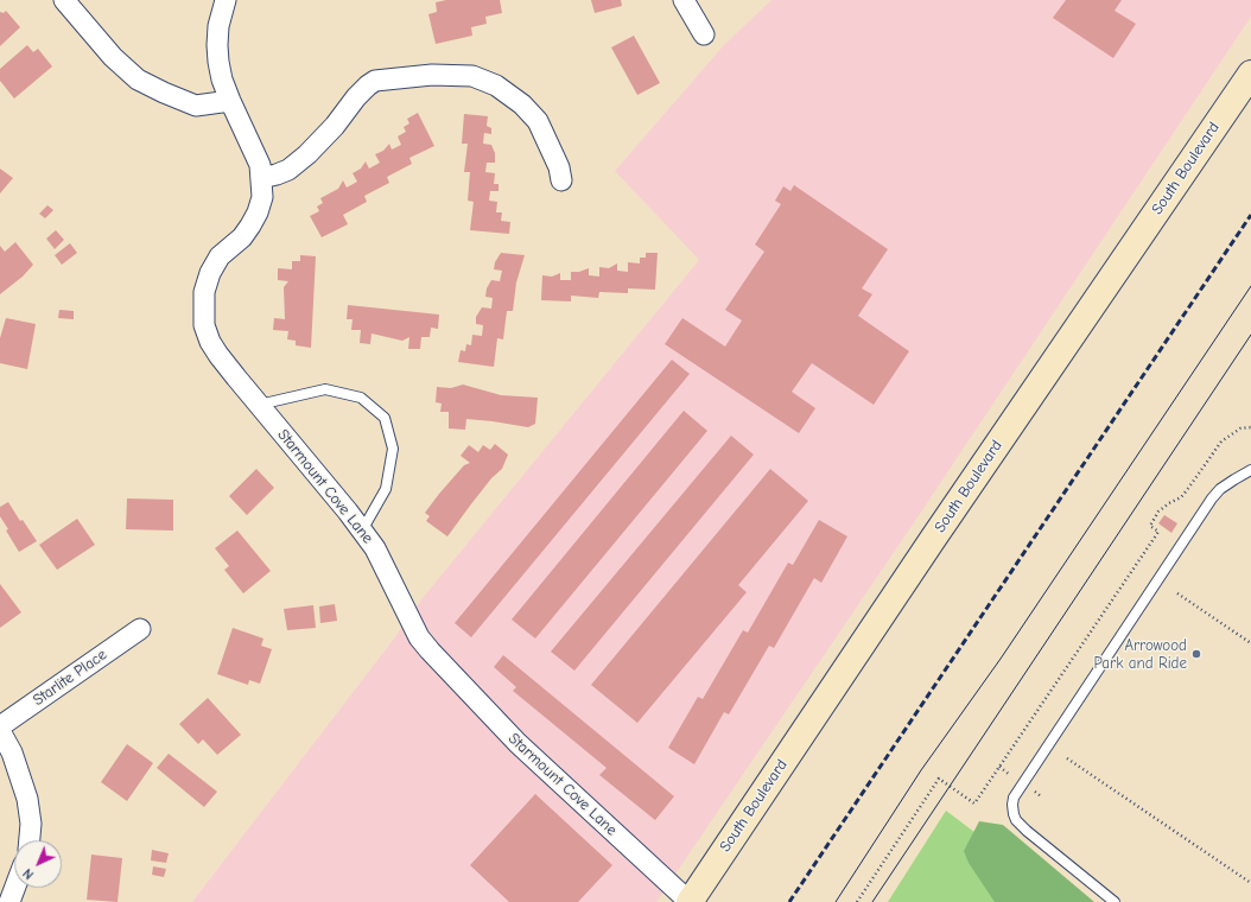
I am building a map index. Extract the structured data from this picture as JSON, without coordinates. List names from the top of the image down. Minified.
{"streets":{"main road":["South Boulevard"],"street":["Starmount Cove Lane","Starlite Place"]},"crossings":[["South Boulevard","Starmount Cove Lane"]],"places":["Arrowood Park and Ride"],"north":"bottom left"}
